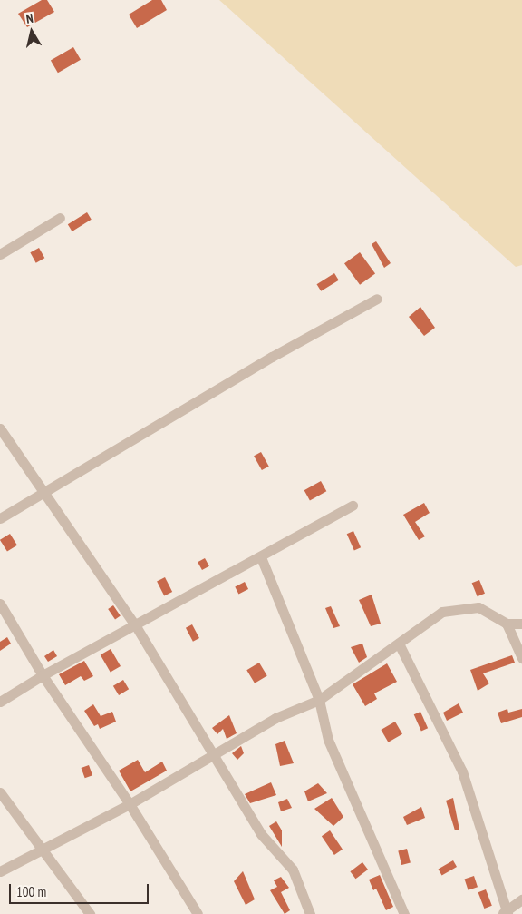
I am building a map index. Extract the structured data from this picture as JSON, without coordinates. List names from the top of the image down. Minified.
{"scale_bar":"100 m","north":"top"}
